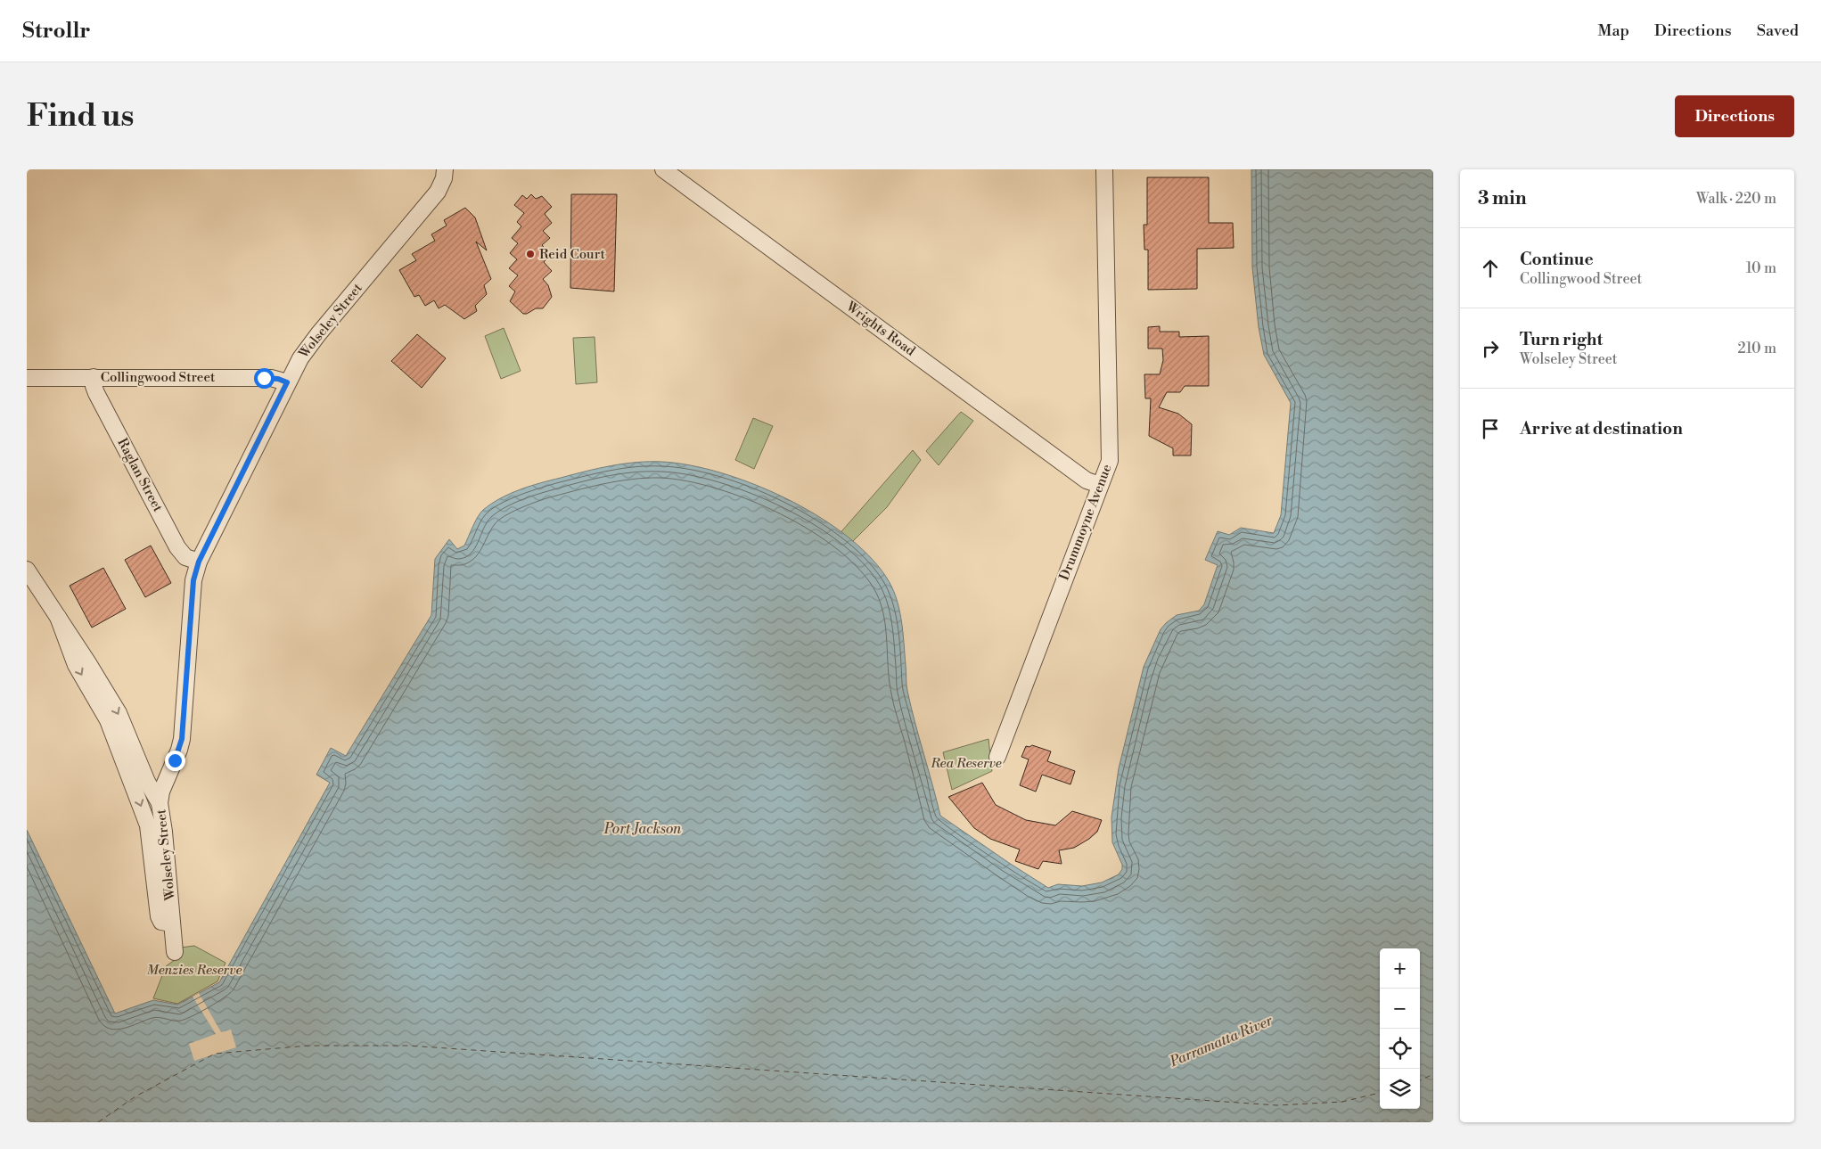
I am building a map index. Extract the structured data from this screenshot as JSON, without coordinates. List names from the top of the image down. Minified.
{"streets":{"street":["Wolseley Street","Wrights Road","Collingwood Street","Raglan Street","Drummoyne Avenue"]},"crossings":[["Wolseley Street","Collingwood Street"],["Wolseley Street","Raglan Street"],["Wrights Road","Drummoyne Avenue"],["Collingwood Street","Raglan Street"]],"water":["Port Jackson","Parramatta River"],"parks":["Rea Reserve","Menzies Reserve"],"places":["Reid Court"],"page":{"header":"Strollr","nav":["Map","Directions","Saved"],"buttons":"Directions","title":"Find us","heading":["3 min","Walk · 220 m"],"list":[["Continue","Collingwood Street","10 m"],["Turn right","Wolseley Street","210 m"],"Arrive at destination"],"map_buttons":["+","−"]}}
